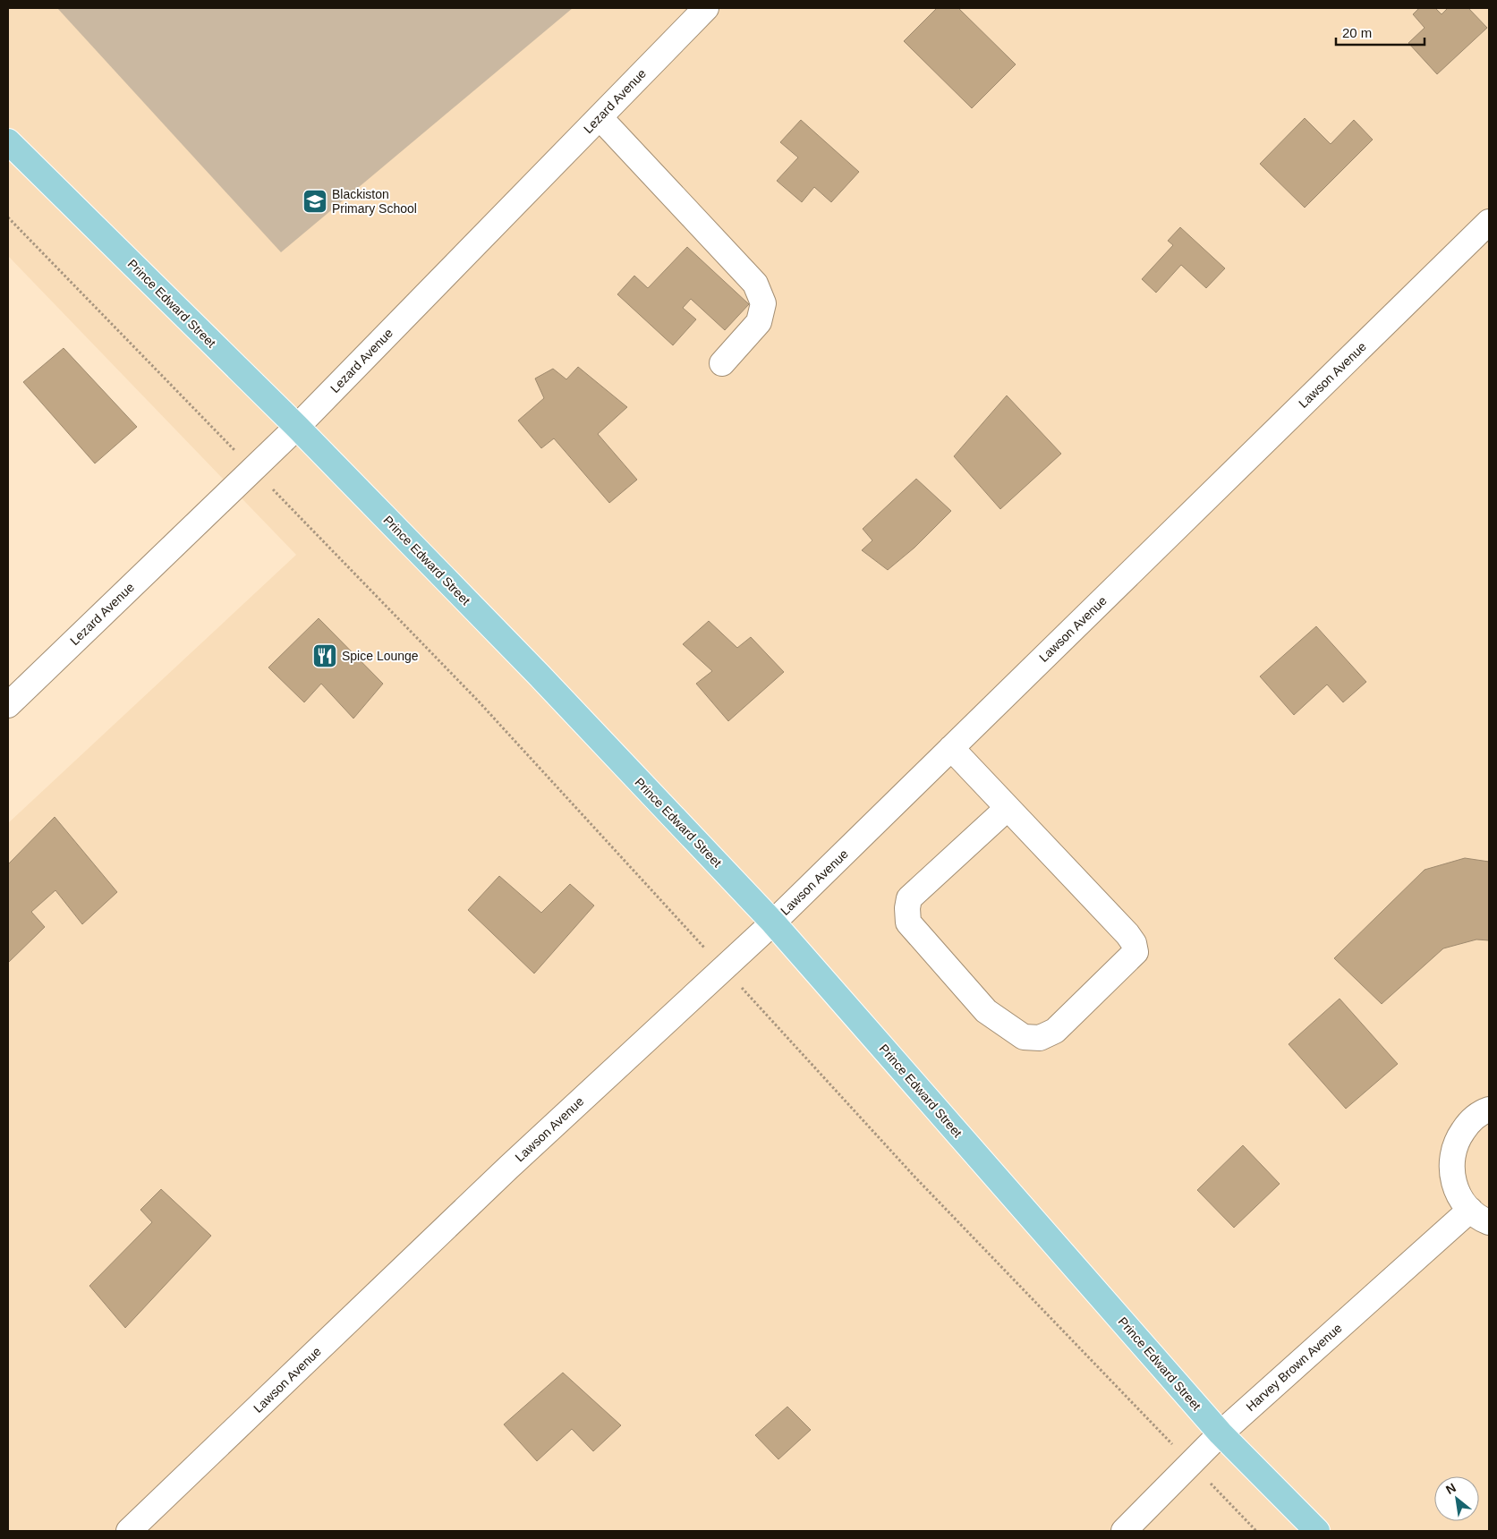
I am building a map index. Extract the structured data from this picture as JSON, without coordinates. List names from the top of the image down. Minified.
{"streets":{"main road":["Prince Edward Street"],"street":["Lezard Avenue","Lawson Avenue","Harvey Brown Avenue"]},"crossings":[["Lezard Avenue","Prince Edward Street"],["Prince Edward Street","Lawson Avenue"],["Prince Edward Street","Harvey Brown Avenue"]],"places":{"school or university":["Blackiston Primary School"],"restaurant":["Spice Lounge"]},"scale_bar":"20 m","north":"top left"}
